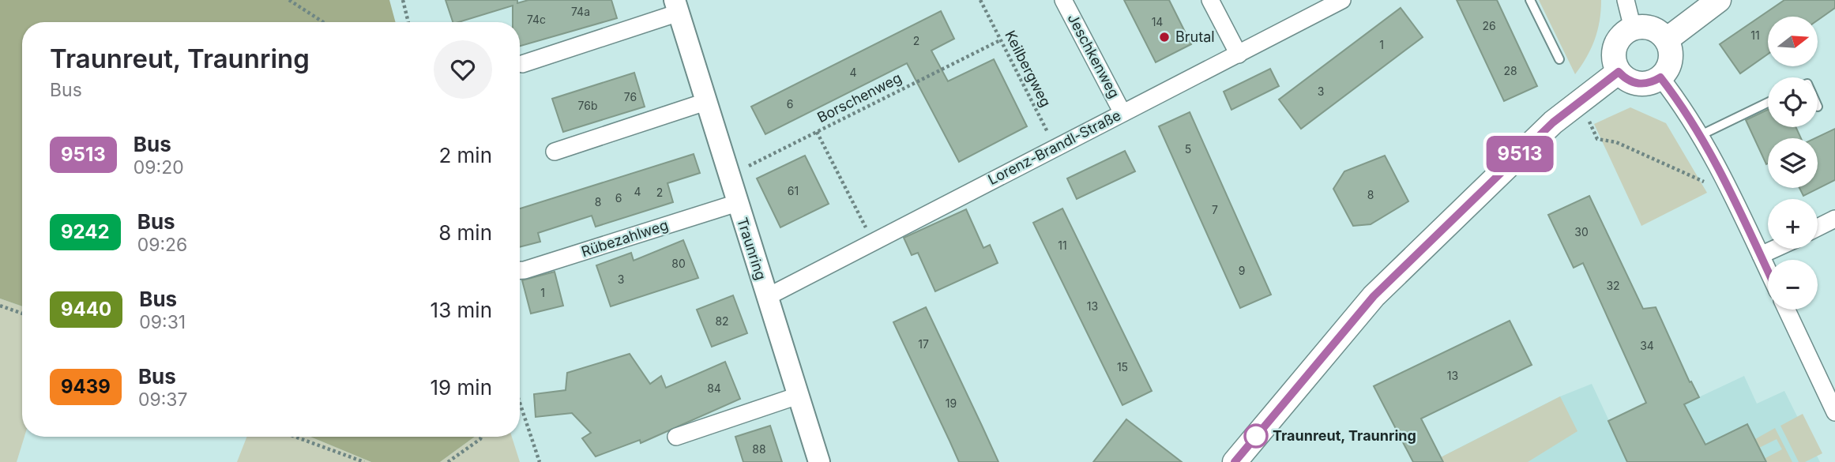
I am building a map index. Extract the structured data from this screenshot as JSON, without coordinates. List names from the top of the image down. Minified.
{"streets":{"street":["Jeschkenweg","Lorenz-Brandl-Straße","Rübezahlweg","Traunring"],"path":["Keilbergweg","Borschenweg"]},"crossings":[["Jeschkenweg","Lorenz-Brandl-Straße"],["Keilbergweg","Borschenweg"],["Keilbergweg","Lorenz-Brandl-Straße"],["Borschenweg","Traunring"],["Lorenz-Brandl-Straße","Traunring"],["Rübezahlweg","Traunring"]],"places":["Brutal","Traunreut, Traunring"],"lines":["bus line 9513"],"house_numbers":["74a","74c","14","26","11","2","1","28","4","3","76","6","76b","5","61","4","2","8","6","8","7","30","11","80","9","3","32","1","13","82","17","34","15","13","84","19","88"],"north":"right","page":{"on_map":"9513","map_buttons":["+","−"],"heading":["Traunreut, Traunring","Bus"],"list":[{"mark":"9513","name":"Bus","note":"09:20","value":"2 min"},{"mark":"9242","name":"Bus","note":"09:26","value":"8 min"},{"mark":"9440","name":"Bus","note":"09:31","value":"13 min"},{"mark":"9439","name":"Bus","note":"09:37","value":"19 min"}]}}
